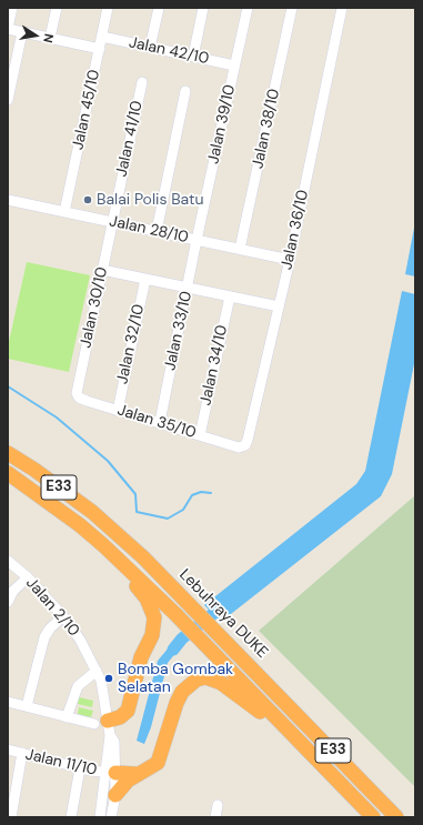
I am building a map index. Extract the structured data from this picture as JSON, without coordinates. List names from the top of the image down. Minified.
{"streets":{"highway":["E33","Lebuhraya DUKE"],"street":["Jalan 42/10","Jalan 45/10","Jalan 39/10","Jalan 38/10","Jalan 41/10","Jalan 28/10","Jalan 36/10","Jalan 30/10","Jalan 33/10","Jalan 32/10","Jalan 34/10","Jalan 35/10","Jalan 2/10","Jalan 11/10"]},"crossings":[["Jalan 42/10","Jalan 45/10"],["Jalan 42/10","Jalan 39/10"],["Jalan 45/10","Jalan 28/10"],["Jalan 39/10","Jalan 28/10"],["Jalan 39/10","Jalan 33/10"],["Jalan 38/10","Jalan 28/10"],["Jalan 41/10","Jalan 28/10"],["Jalan 41/10","Jalan 30/10"],["Jalan 28/10","Jalan 36/10"],["Jalan 28/10","Jalan 30/10"],["Jalan 28/10","Jalan 33/10"],["Jalan 36/10","Jalan 35/10"],["Jalan 30/10","Jalan 35/10"],["Jalan 33/10","Jalan 35/10"],["Jalan 32/10","Jalan 35/10"],["Jalan 34/10","Jalan 35/10"],["Jalan 2/10","Jalan 11/10"]],"places":["Balai Polis Batu","Bomba Gombak Selatan"],"north":"right"}
